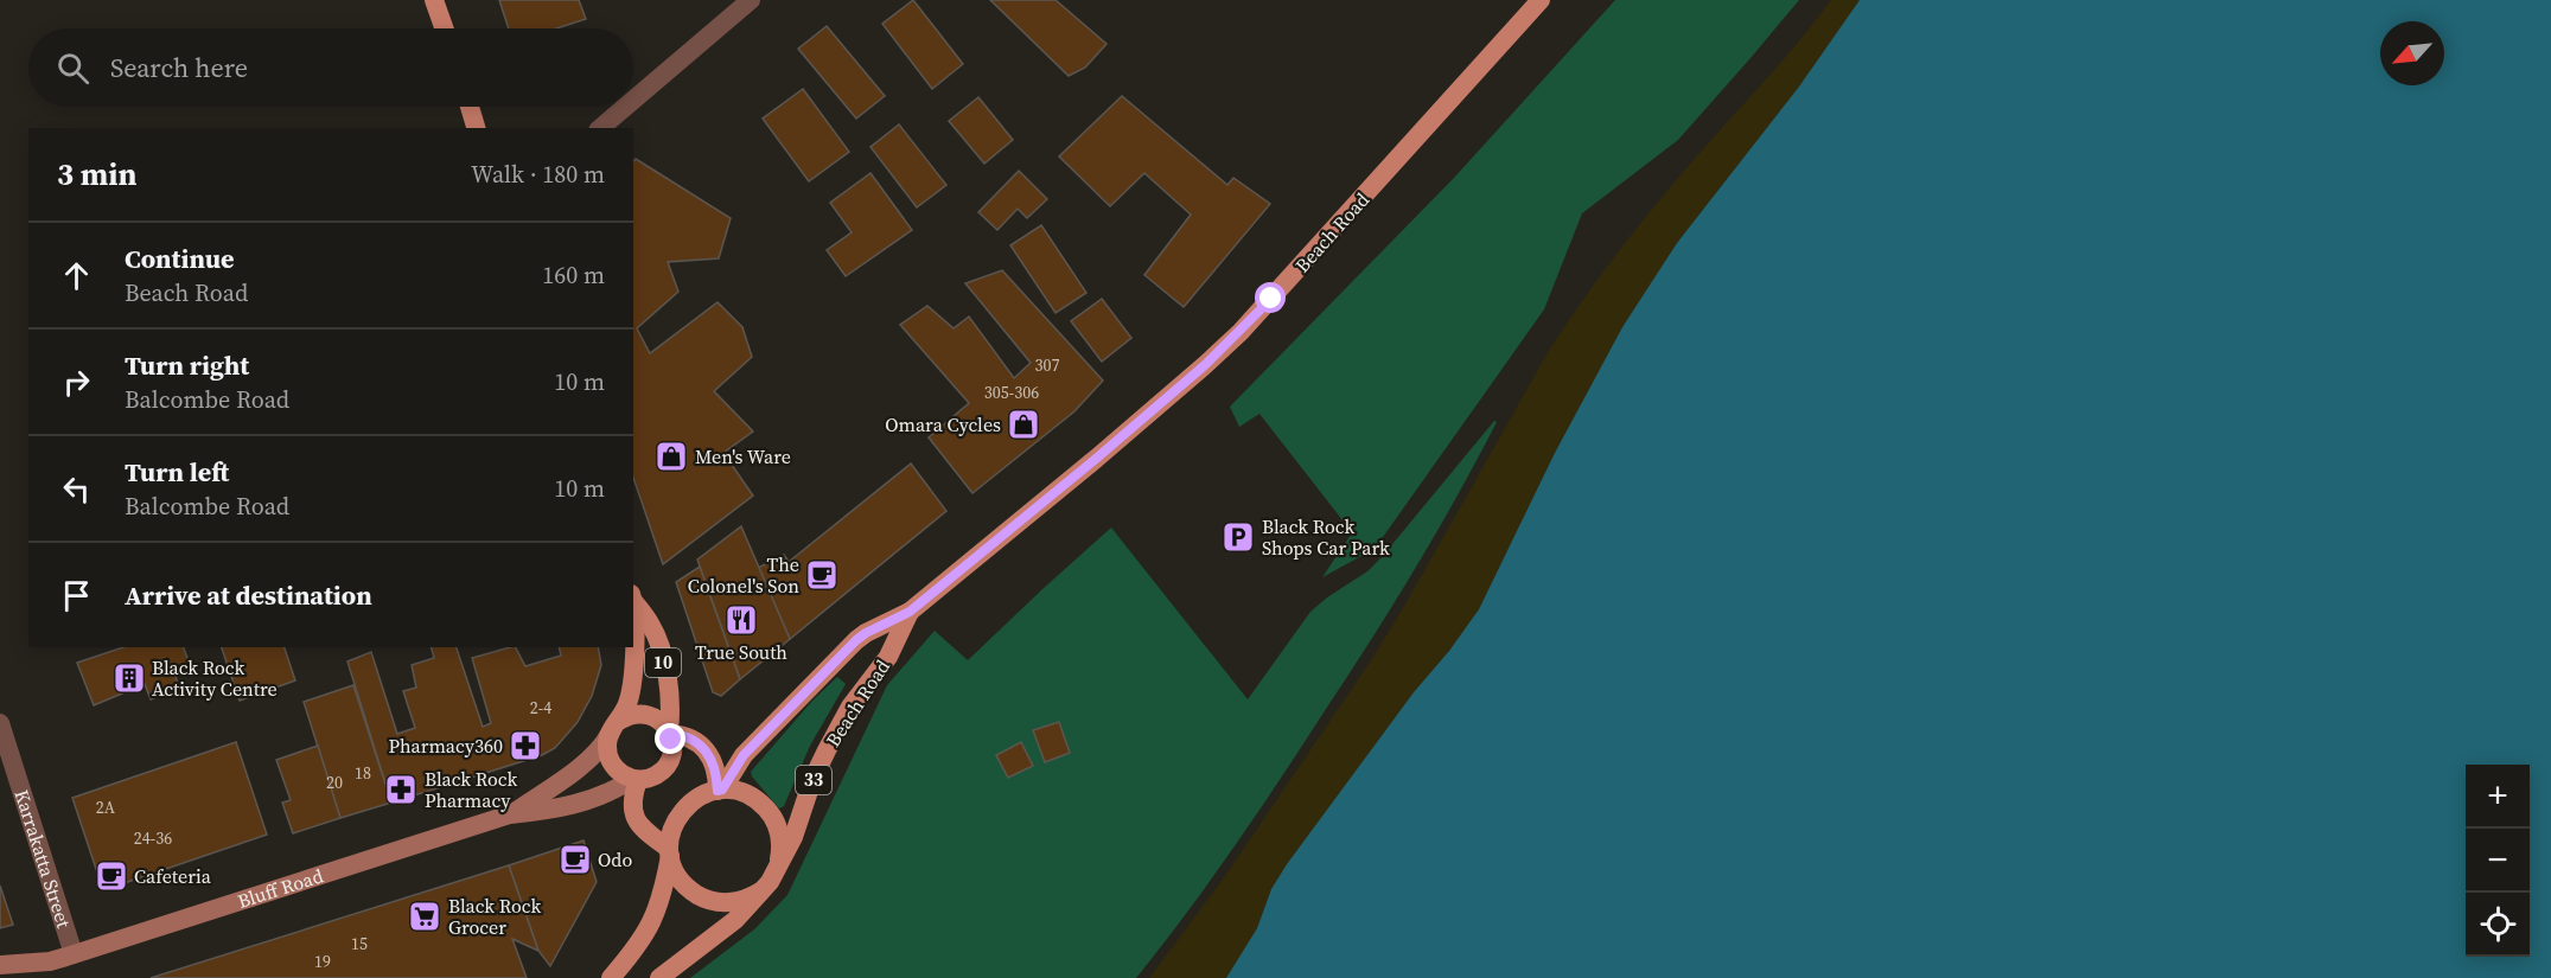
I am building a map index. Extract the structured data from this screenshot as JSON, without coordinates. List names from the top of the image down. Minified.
{"streets":{"main road":["Beach Road","10","33","Bluff Road"],"street":["Karrakatta Street"]},"crossings":[["10","Bluff Road"],["Karrakatta Street","Bluff Road"]],"places":{"shop":["Omara Cycles","Men's Ware"],"parking":["Black Rock Shops Car Park"],"cafe":["The Colonel's Son","Odo","Cafeteria"],"restaurant":["True South"],"building":["Black Rock Activity Centre"],"pharmacy":["Pharmacy360","Black Rock Pharmacy"],"supermarket":["Black Rock Grocer"]},"house_numbers":["307","305-306","2-4","18","20","2A","24-36","15","19"],"north":"bottom left","page":{"search":"Search here","heading":["3 min","Walk · 180 m"],"list":[["Continue","Beach Road","160 m"],["Turn right","Balcombe Road","10 m"],["Turn left","Balcombe Road","10 m"],"Arrive at destination"],"map_buttons":["+","−"]}}
